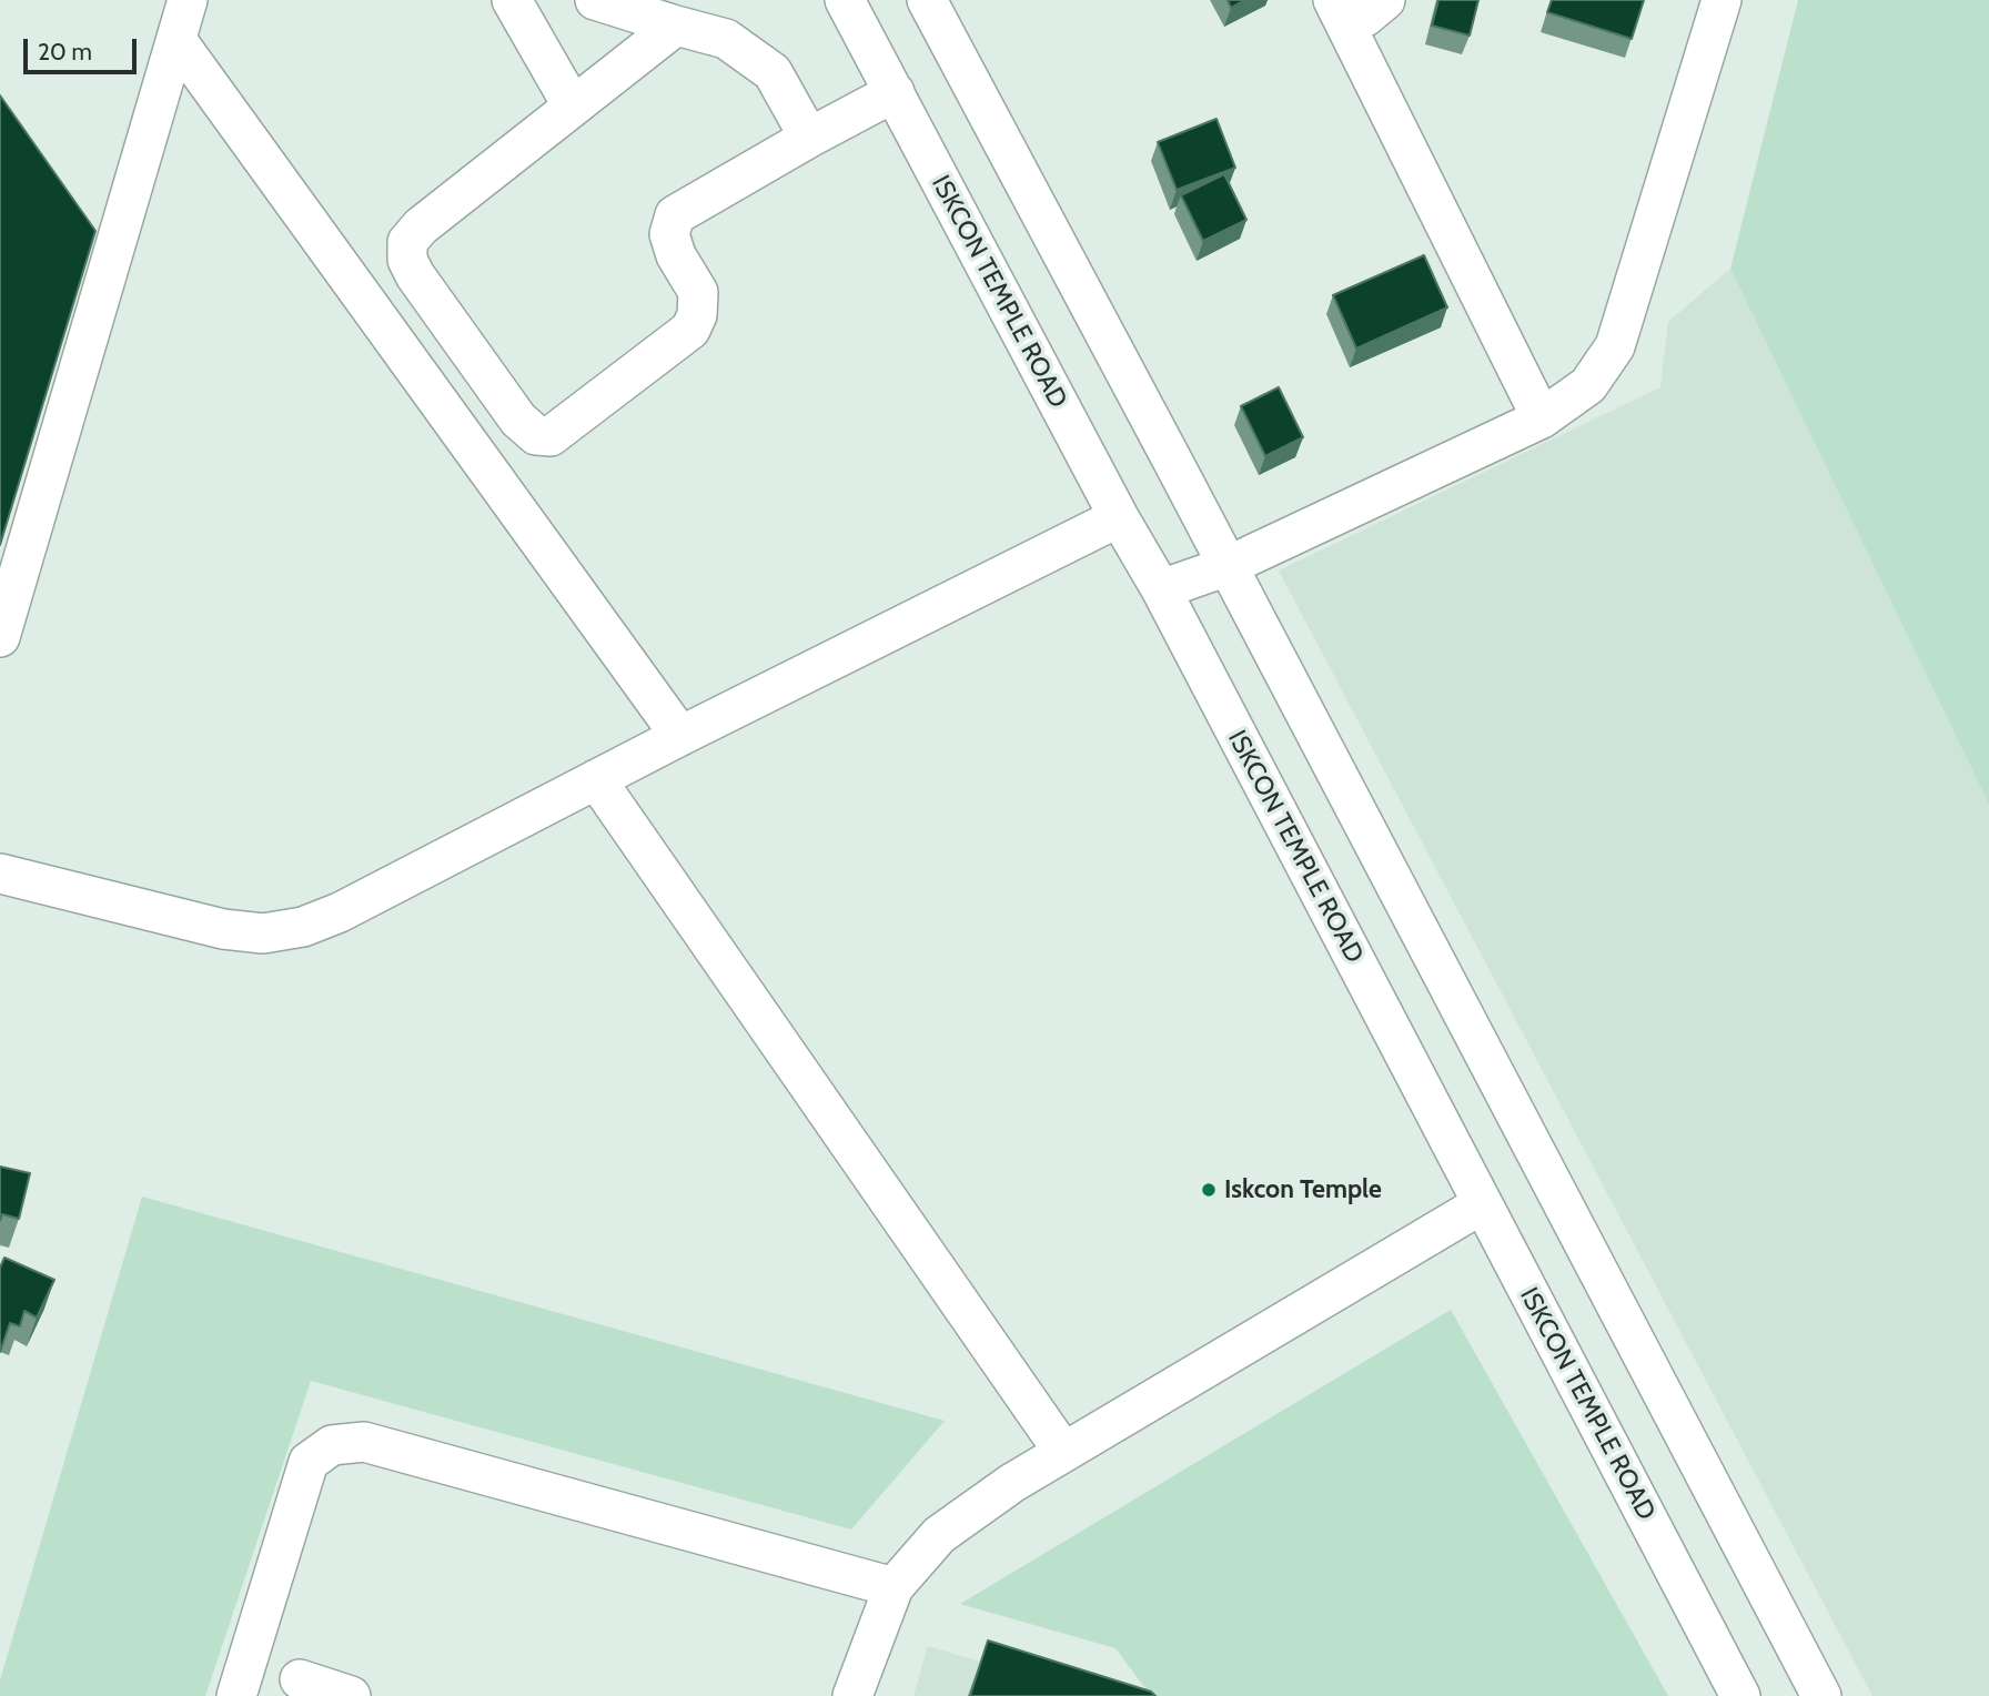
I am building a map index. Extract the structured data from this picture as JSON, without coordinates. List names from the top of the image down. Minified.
{"streets":{"street":["ISKCON TEMPLE ROAD"]},"places":["Iskcon Temple"],"scale_bar":"20 m"}
